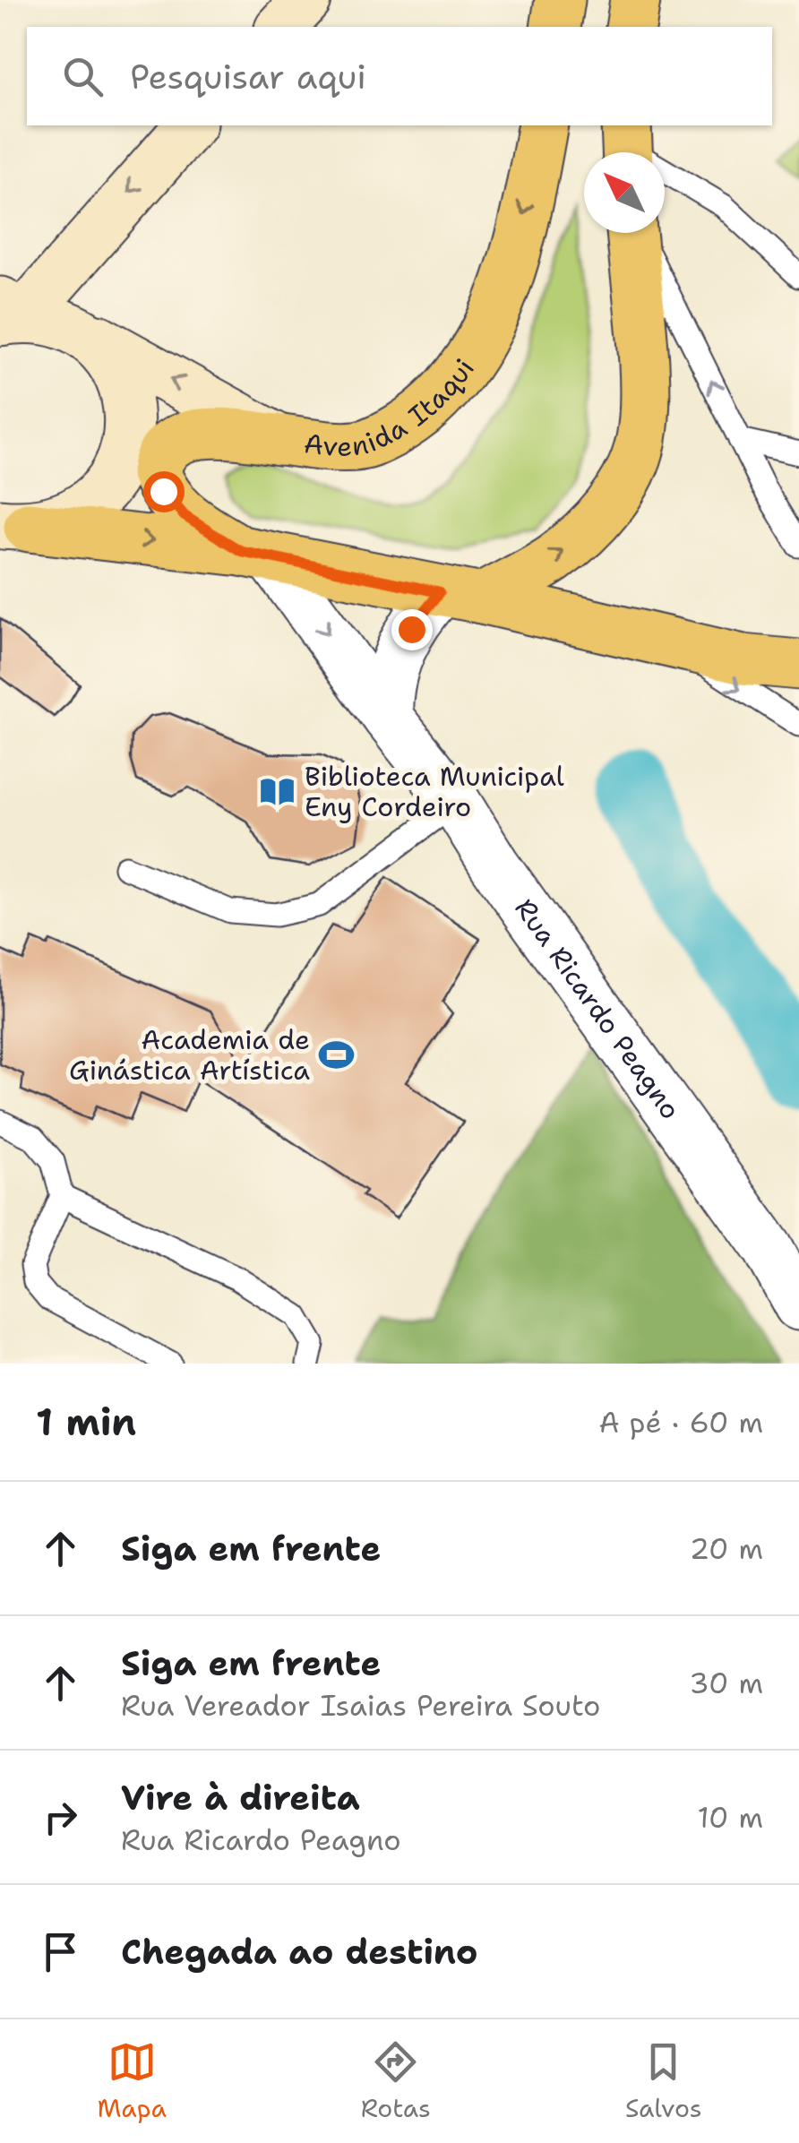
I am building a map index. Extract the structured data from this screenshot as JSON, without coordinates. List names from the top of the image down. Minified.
{"streets":{"main road":["Avenida Itaqui"],"street":["Rua Ricardo Peagno"]},"places":{"library":["Biblioteca Municipal Eny Cordeiro"],"sports":["Academia de Ginástica Artística"]},"north":"top left","page":{"search":"Pesquisar aqui","heading":["1 min","A pé · 60 m"],"list":[["Siga em frente","20 m"],["Siga em frente","Rua Vereador Isaias Pereira Souto","30 m"],["Vire à direita","Rua Ricardo Peagno","10 m"],"Chegada ao destino"],"nav":["Mapa","Rotas","Salvos"]}}
